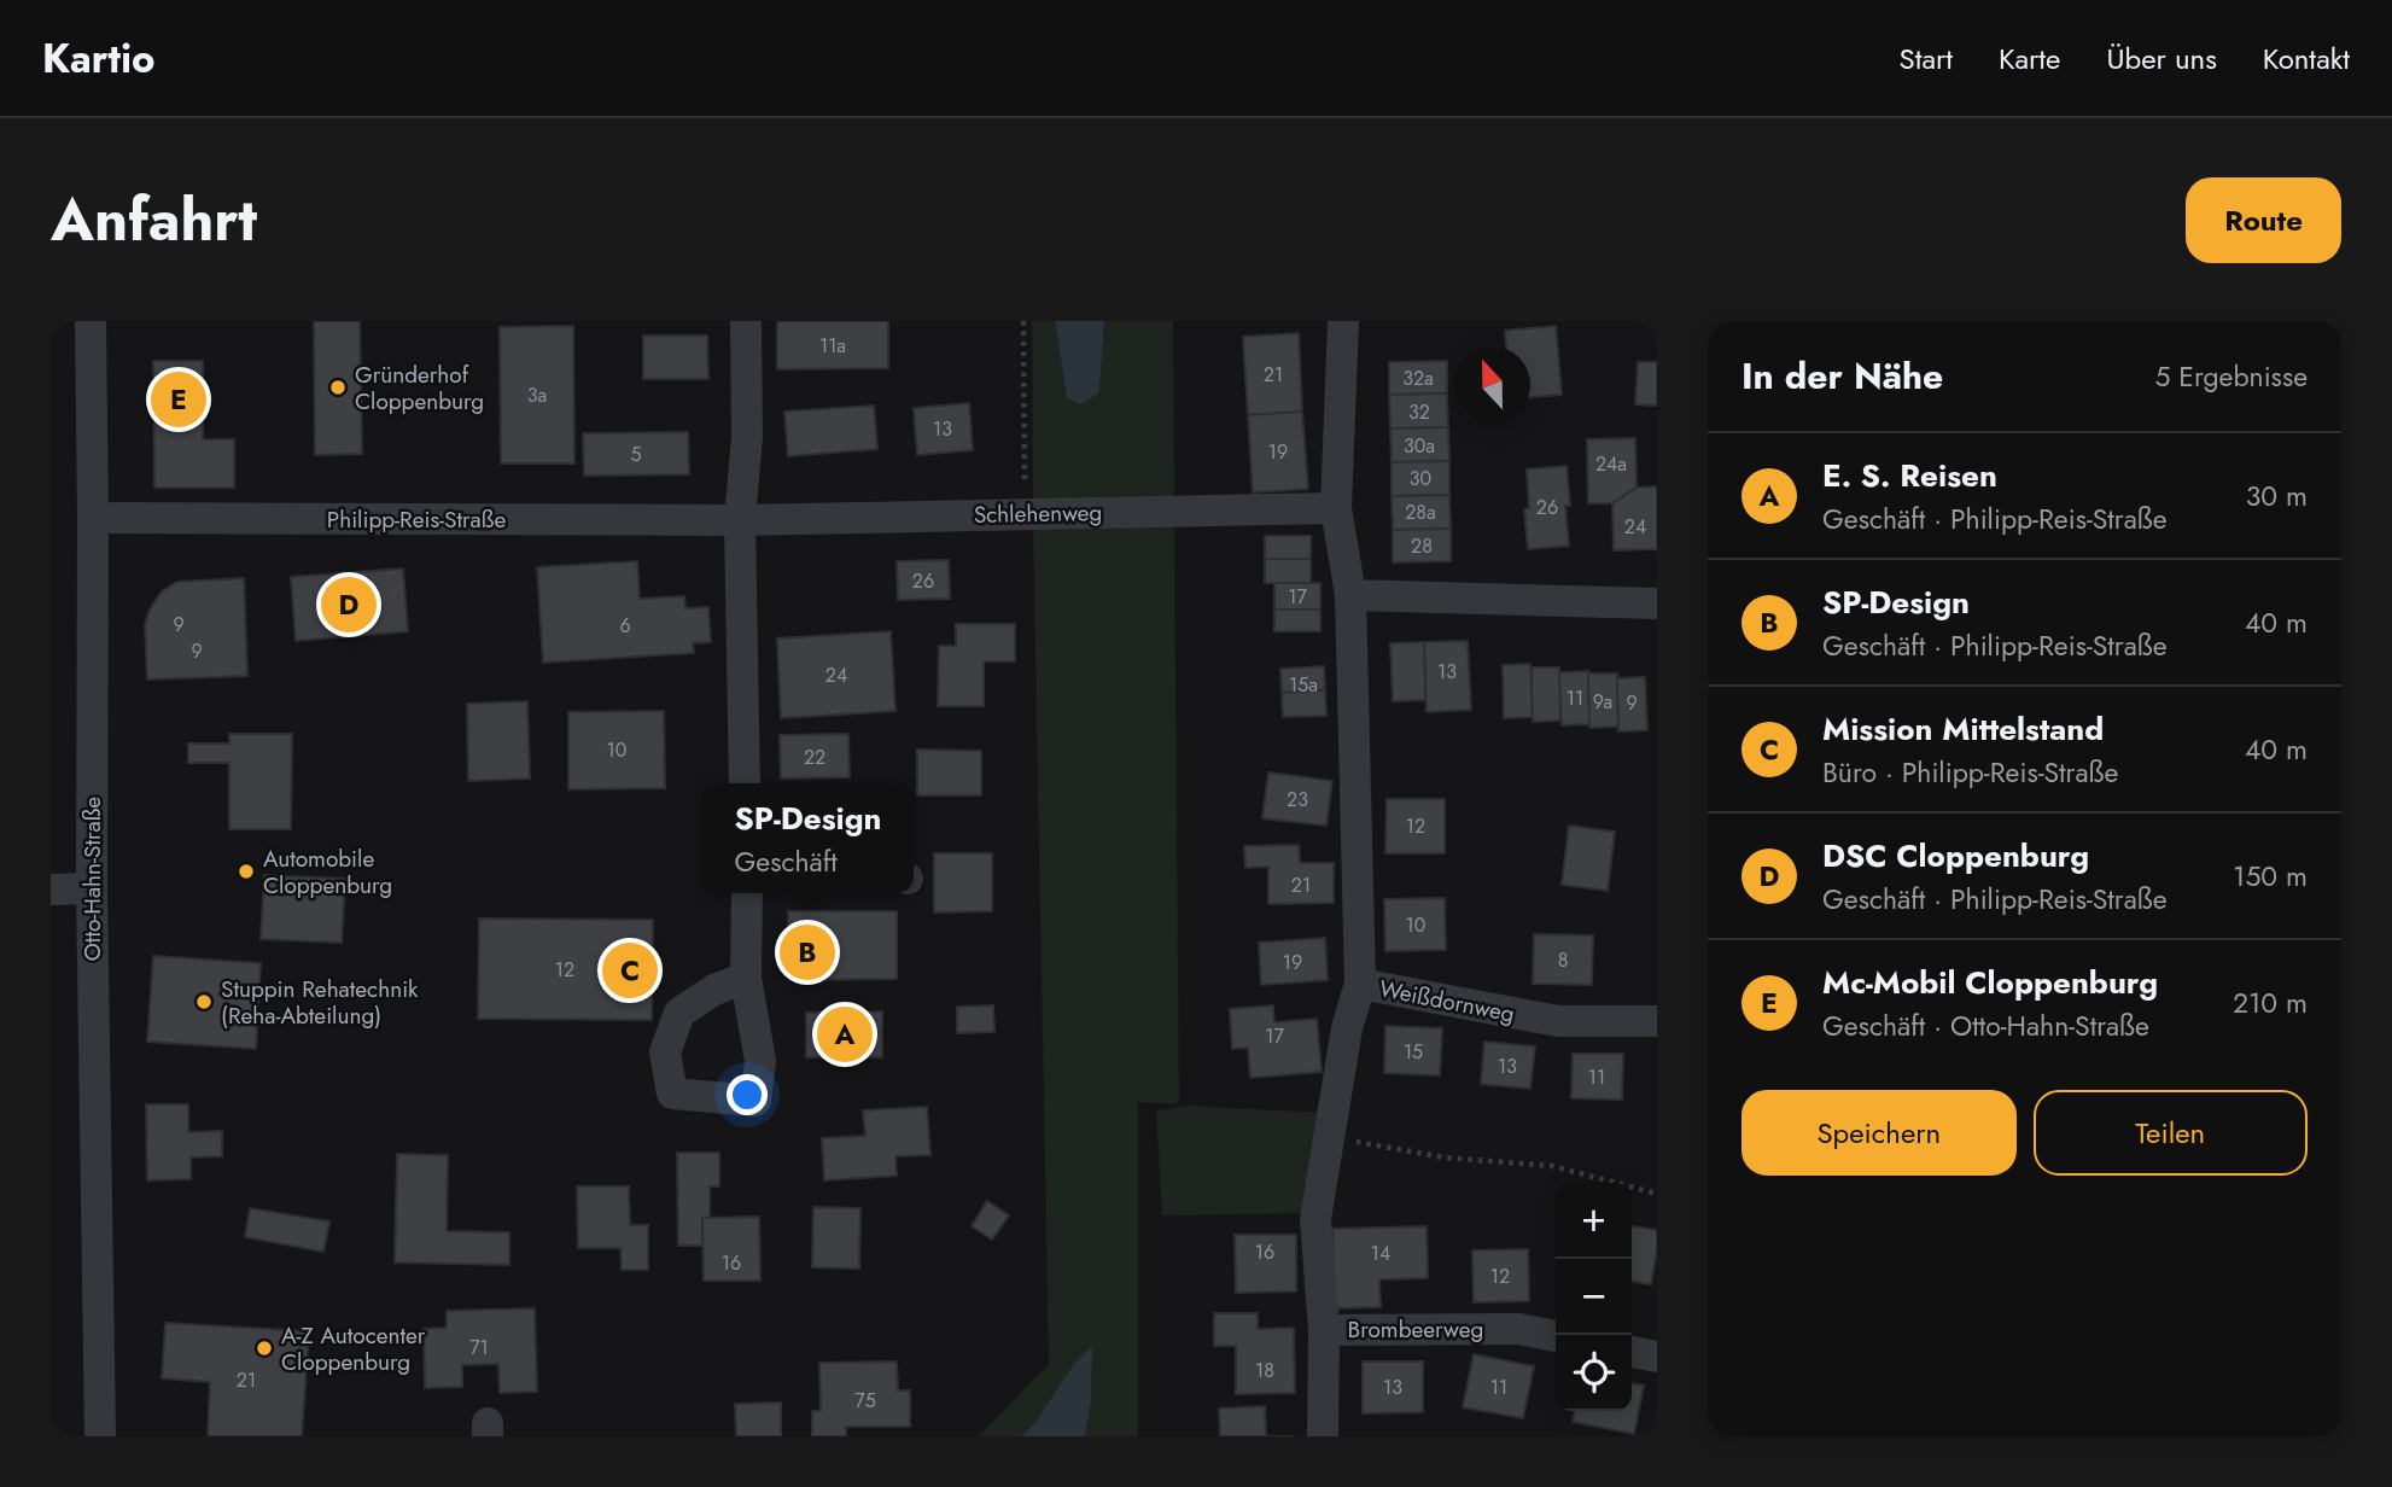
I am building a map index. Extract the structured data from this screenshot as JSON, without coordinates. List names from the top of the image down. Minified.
{"streets":{"street":["Schlehenweg","Philipp-Reis-Straße","Otto-Hahn-Straße","Weißdornweg","Brombeerweg"]},"crossings":[["Schlehenweg","Philipp-Reis-Straße"],["Philipp-Reis-Straße","Otto-Hahn-Straße"]],"places":["Gründerhof Cloppenburg","Automobile Cloppenburg","Stuppin Rehatechnik (Reha-Abteilung)","A-Z Autocenter Cloppenburg"],"house_numbers":["11a","21","32a","3a","32","13","30a","19","5","24a","30","26","28a","24","28","26","17","9","6","9","13","24","15a","11","9a","9","10","22","23","12","21","10","8","19","12","17","15","13","11","16","14","16","12","71","18","21","13","11","75"],"north":"top","page":{"header":"Kartio","nav":["Start","Karte","Über uns","Kontakt"],"title":"Anfahrt","buttons":["Route",["Speichern","Teilen"]],"heading":["In der Nähe","5 Ergebnisse"],"pins":["E","D","B","C","A"],"list":[{"mark":"A","name":"E. S. Reisen","note":"Geschäft · Philipp-Reis-Straße","value":"30 m"},{"mark":"B","name":"SP-Design","note":"Geschäft · Philipp-Reis-Straße","value":"40 m"},{"mark":"C","name":"Mission Mittelstand","note":"Büro · Philipp-Reis-Straße","value":"40 m"},{"mark":"D","name":"DSC Cloppenburg","note":"Geschäft · Philipp-Reis-Straße","value":"150 m"},{"mark":"E","name":"Mc-Mobil Cloppenburg","note":"Geschäft · Otto-Hahn-Straße","value":"210 m"}],"popup":["SP-Design","Geschäft"],"map_buttons":["+","−"]}}
